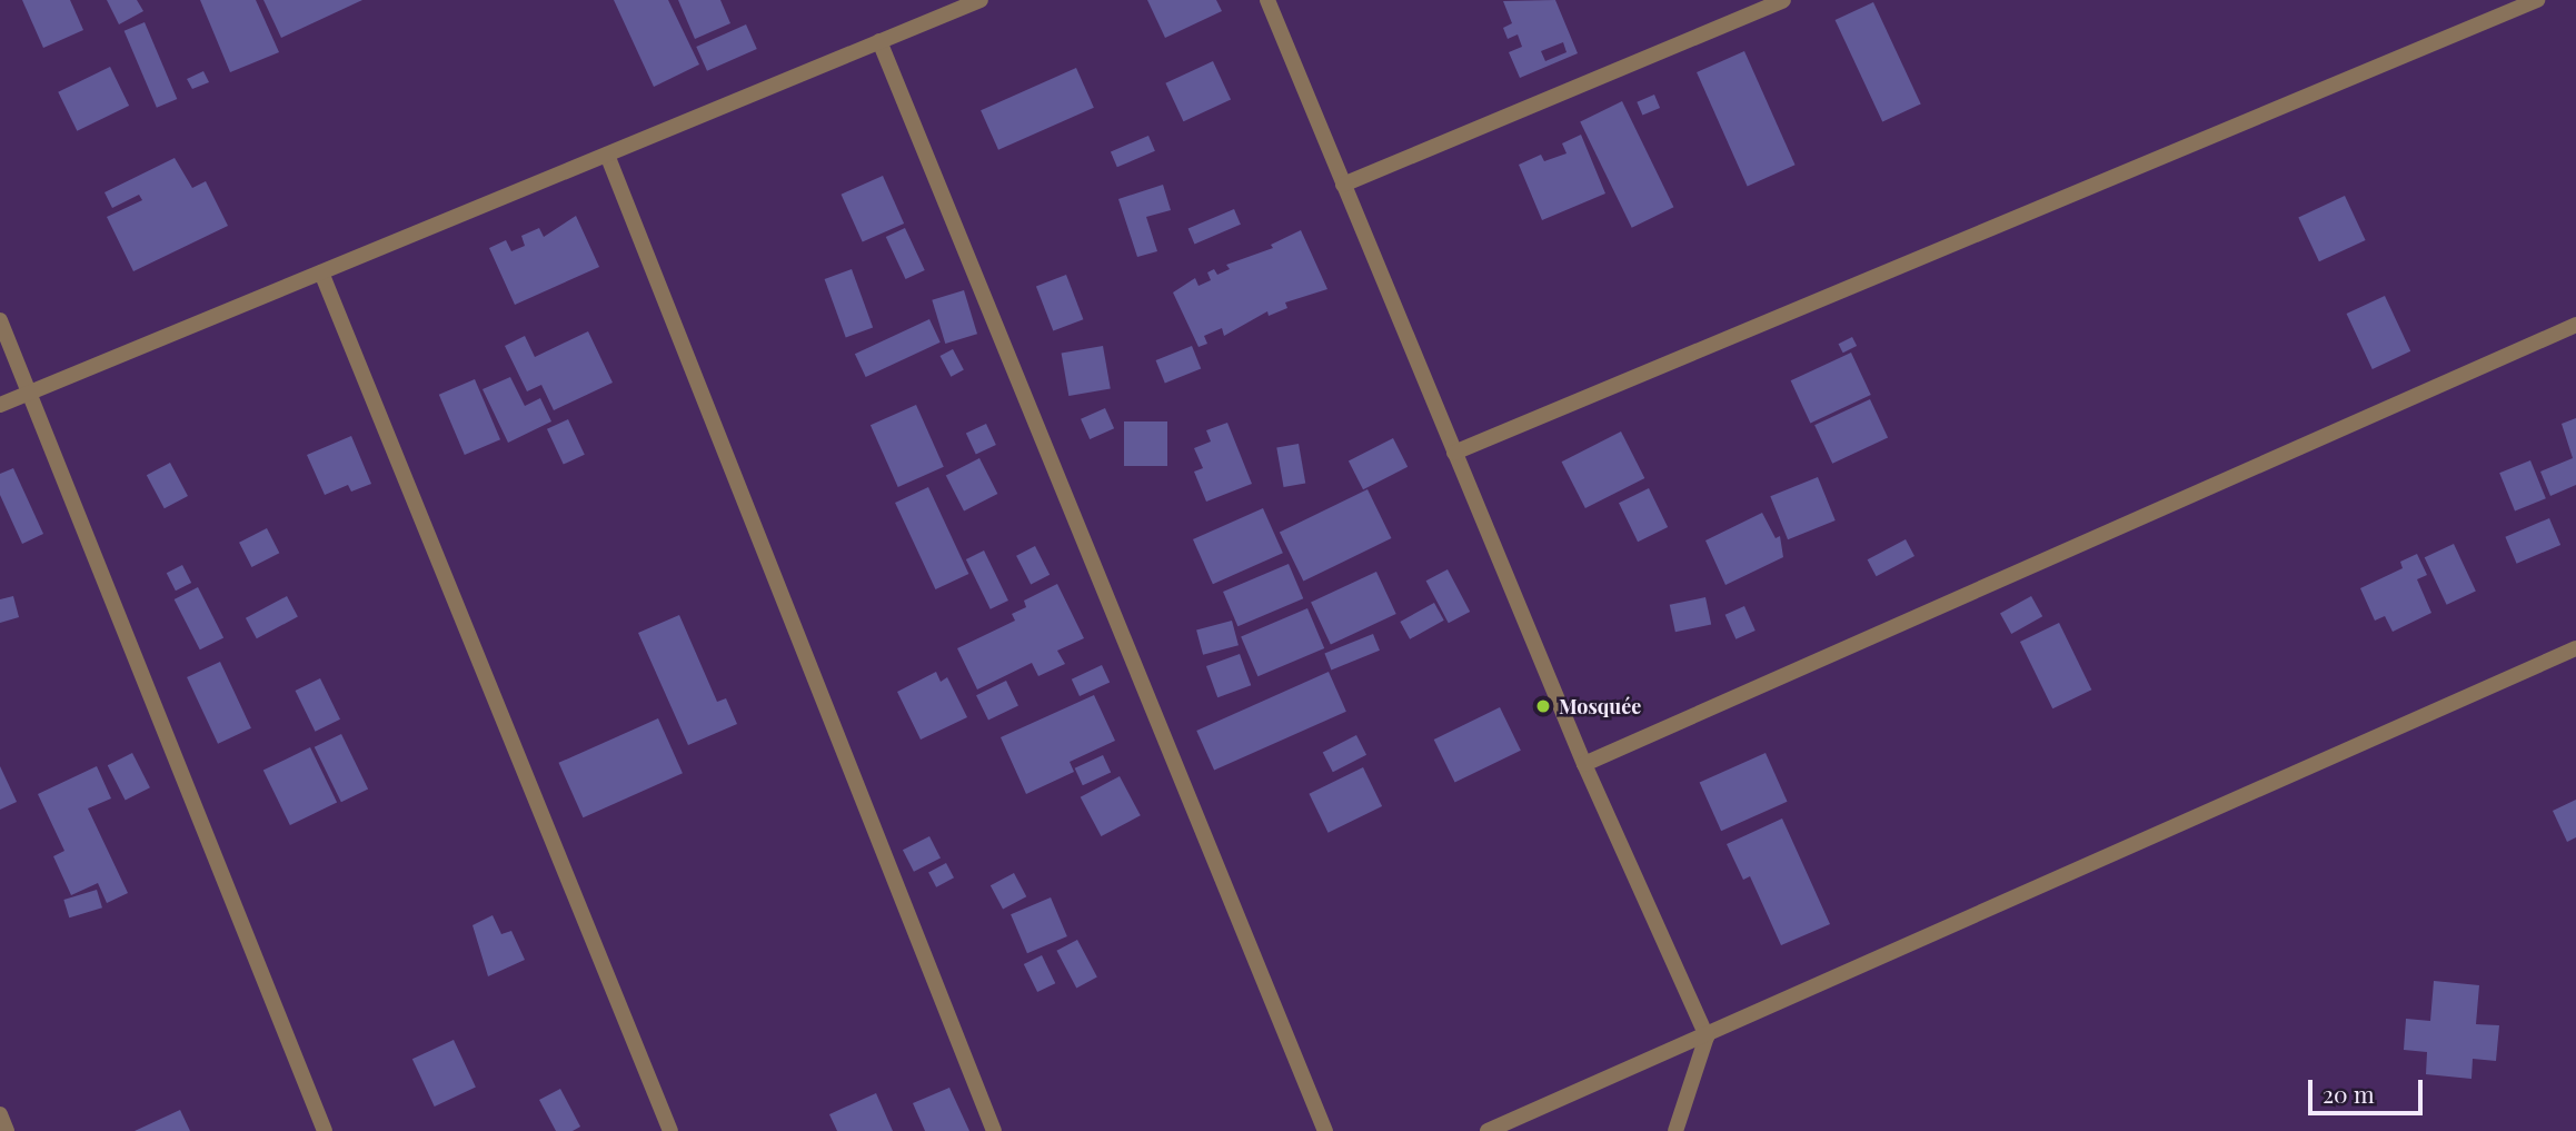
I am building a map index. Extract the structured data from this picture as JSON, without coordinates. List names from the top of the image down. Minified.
{"places":["Mosquée"],"scale_bar":"20 m"}
